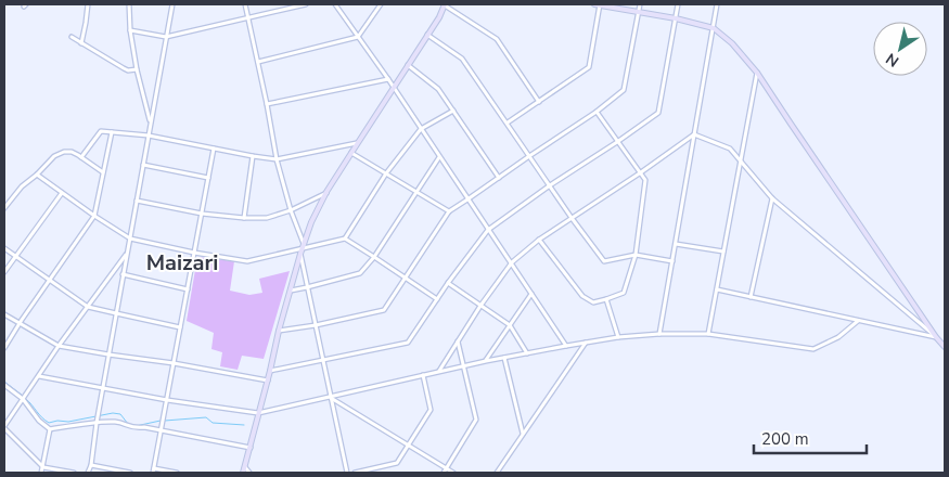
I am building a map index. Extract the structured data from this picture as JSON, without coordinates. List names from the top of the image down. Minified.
{"districts":["Maizari"],"scale_bar":"200 m","north":"bottom left"}
